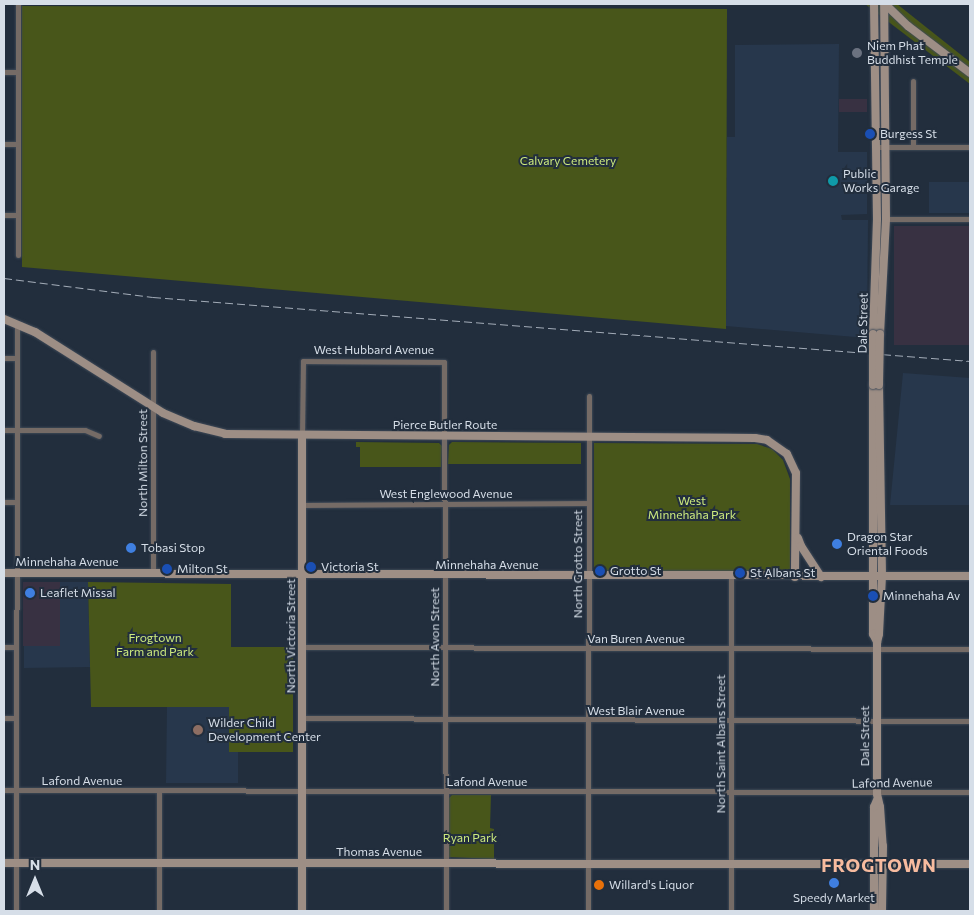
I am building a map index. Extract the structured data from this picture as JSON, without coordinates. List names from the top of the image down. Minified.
{"streets":{"main road":["Dale Street","Pierce Butler Route","Minnehaha Avenue","North Victoria Street","Thomas Avenue"],"street":["West Hubbard Avenue","North Milton Street","West Englewood Avenue","North Grotto Street","North Avon Street","Van Buren Avenue","West Blair Avenue","North Saint Albans Street","Lafond Avenue"]},"crossings":[["Dale Street","Minnehaha Avenue"],["Dale Street","Van Buren Avenue"],["Dale Street","West Blair Avenue"],["Dale Street","Lafond Avenue"],["Dale Street","Thomas Avenue"],["West Hubbard Avenue","North Victoria Street"],["West Hubbard Avenue","North Avon Street"],["Pierce Butler Route","North Milton Street"],["Pierce Butler Route","Minnehaha Avenue"],["Pierce Butler Route","North Grotto Street"],["Pierce Butler Route","North Victoria Street"],["Pierce Butler Route","North Avon Street"],["North Milton Street","Minnehaha Avenue"],["West Englewood Avenue","North Grotto Street"],["West Englewood Avenue","North Victoria Street"],["West Englewood Avenue","North Avon Street"],["Minnehaha Avenue","North Grotto Street"],["Minnehaha Avenue","North Victoria Street"],["Minnehaha Avenue","North Avon Street"],["Minnehaha Avenue","North Saint Albans Street"],["North Grotto Street","Van Buren Avenue"],["North Grotto Street","West Blair Avenue"],["North Grotto Street","Lafond Avenue"],["North Grotto Street","Thomas Avenue"],["North Victoria Street","Van Buren Avenue"],["North Victoria Street","West Blair Avenue"],["North Victoria Street","Lafond Avenue"],["North Victoria Street","Thomas Avenue"],["North Avon Street","Van Buren Avenue"],["North Avon Street","West Blair Avenue"],["North Avon Street","Lafond Avenue"],["North Avon Street","Thomas Avenue"],["Van Buren Avenue","North Saint Albans Street"],["West Blair Avenue","North Saint Albans Street"],["North Saint Albans Street","Lafond Avenue"],["North Saint Albans Street","Thomas Avenue"]],"districts":["FROGTOWN"],"parks":["Calvary Cemetery","West Minnehaha Park","Frogtown Farm and Park","Ryan Park"],"places":["Niem Phat Buddhist Temple","Burgess St","Public Works Garage","Dragon Star Oriental Foods","Tobasi Stop","Victoria St","Milton St","Grotto St","St Albans St","Leaflet Missal","Minnehaha Av","Wilder Child Development Center","Speedy Market","Willard's Liquor"],"north":"top"}
